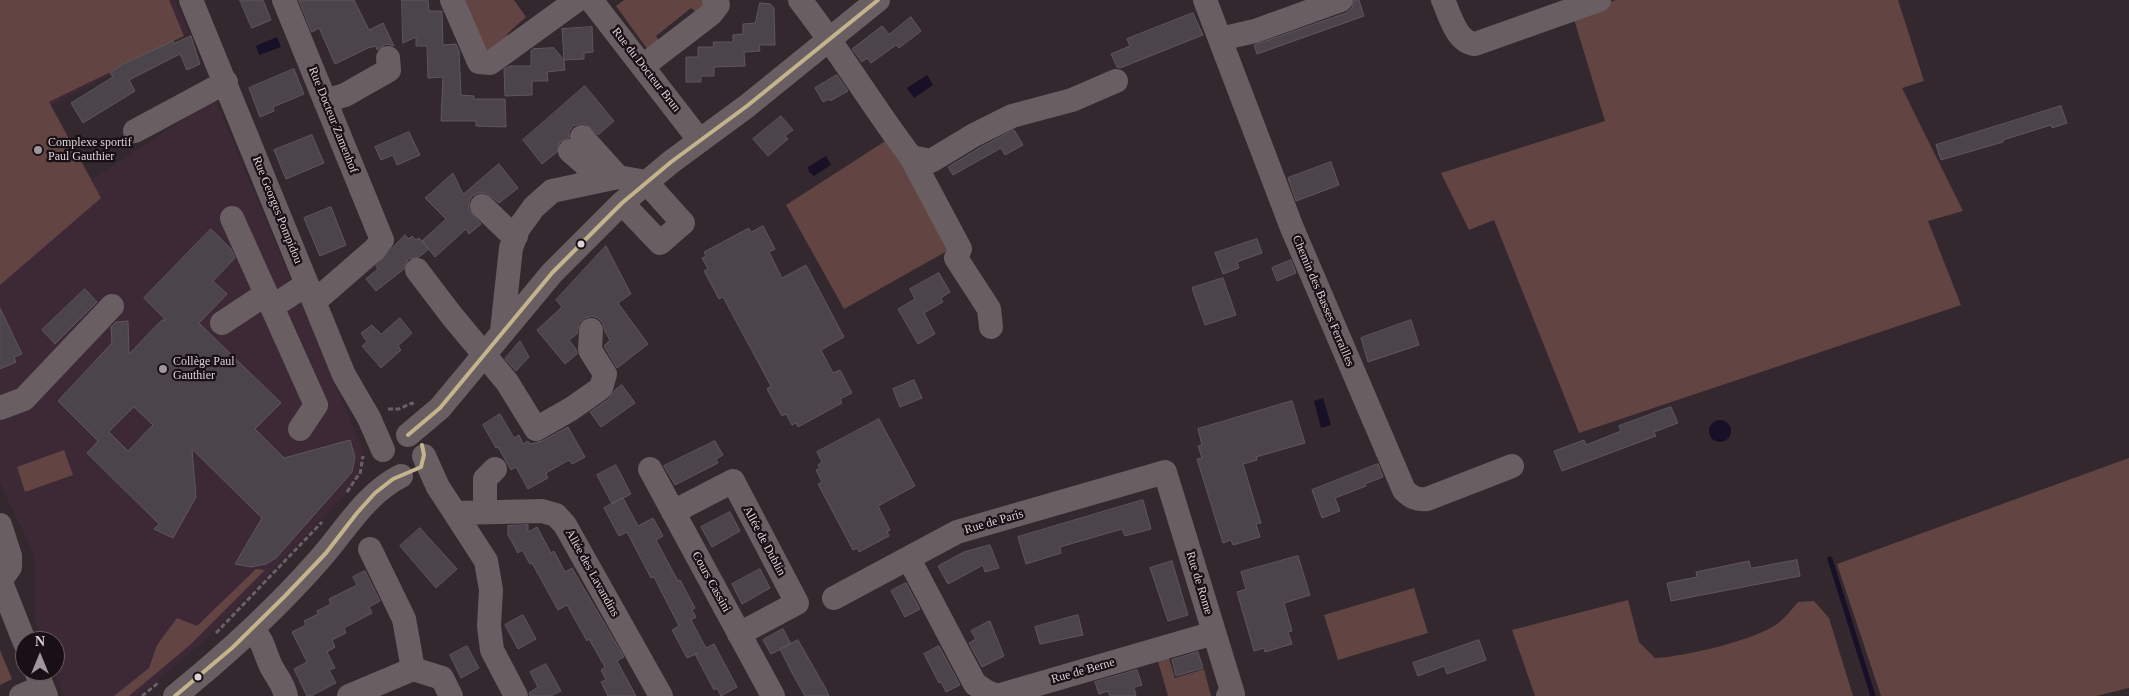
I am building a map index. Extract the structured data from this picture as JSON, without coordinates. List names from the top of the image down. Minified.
{"streets":{"street":["Rue du Docteur Brun","Rue Docteur Zamenhof","Rue Georges Pompidou","Chemin des Basses Ferrailles","Rue de Paris","Allée de Dublin","Allée des Lavandins","Cours Cassini","Rue de Rome","Rue de Berne"]},"crossings":[["Rue Docteur Zamenhof","Rue Georges Pompidou"],["Rue de Paris","Rue de Rome"],["Rue de Paris","Rue de Berne"],["Allée de Dublin","Cours Cassini"],["Rue de Rome","Rue de Berne"]],"places":["Complexe sportif Paul Gauthier","Collège Paul Gauthier"],"north":"top"}
